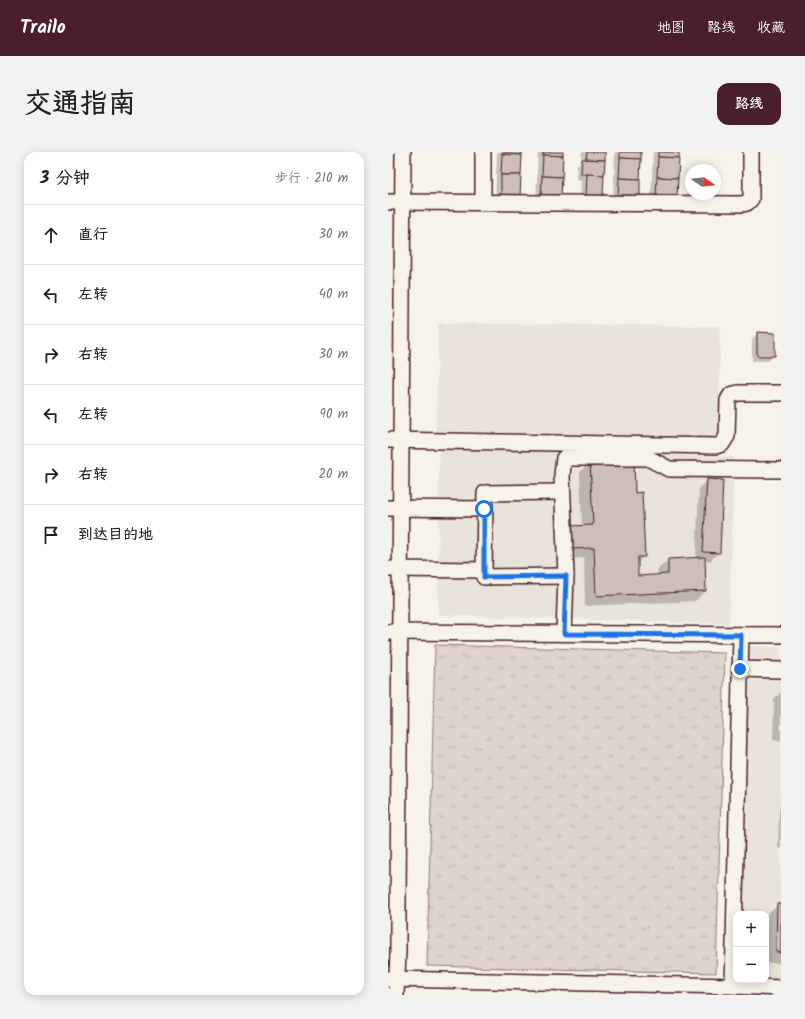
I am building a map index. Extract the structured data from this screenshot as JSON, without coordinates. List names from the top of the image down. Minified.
{"north":"right","page":{"header":"Trailo","nav":["地图","路线","收藏"],"title":"交通指南","buttons":"路线","heading":["3 分钟","步行 · 210 m"],"list":[["直行","30 m"],["左转","40 m"],["右转","30 m"],["左转","90 m"],["右转","20 m"],"到达目的地"],"map_buttons":["+","−"]}}
